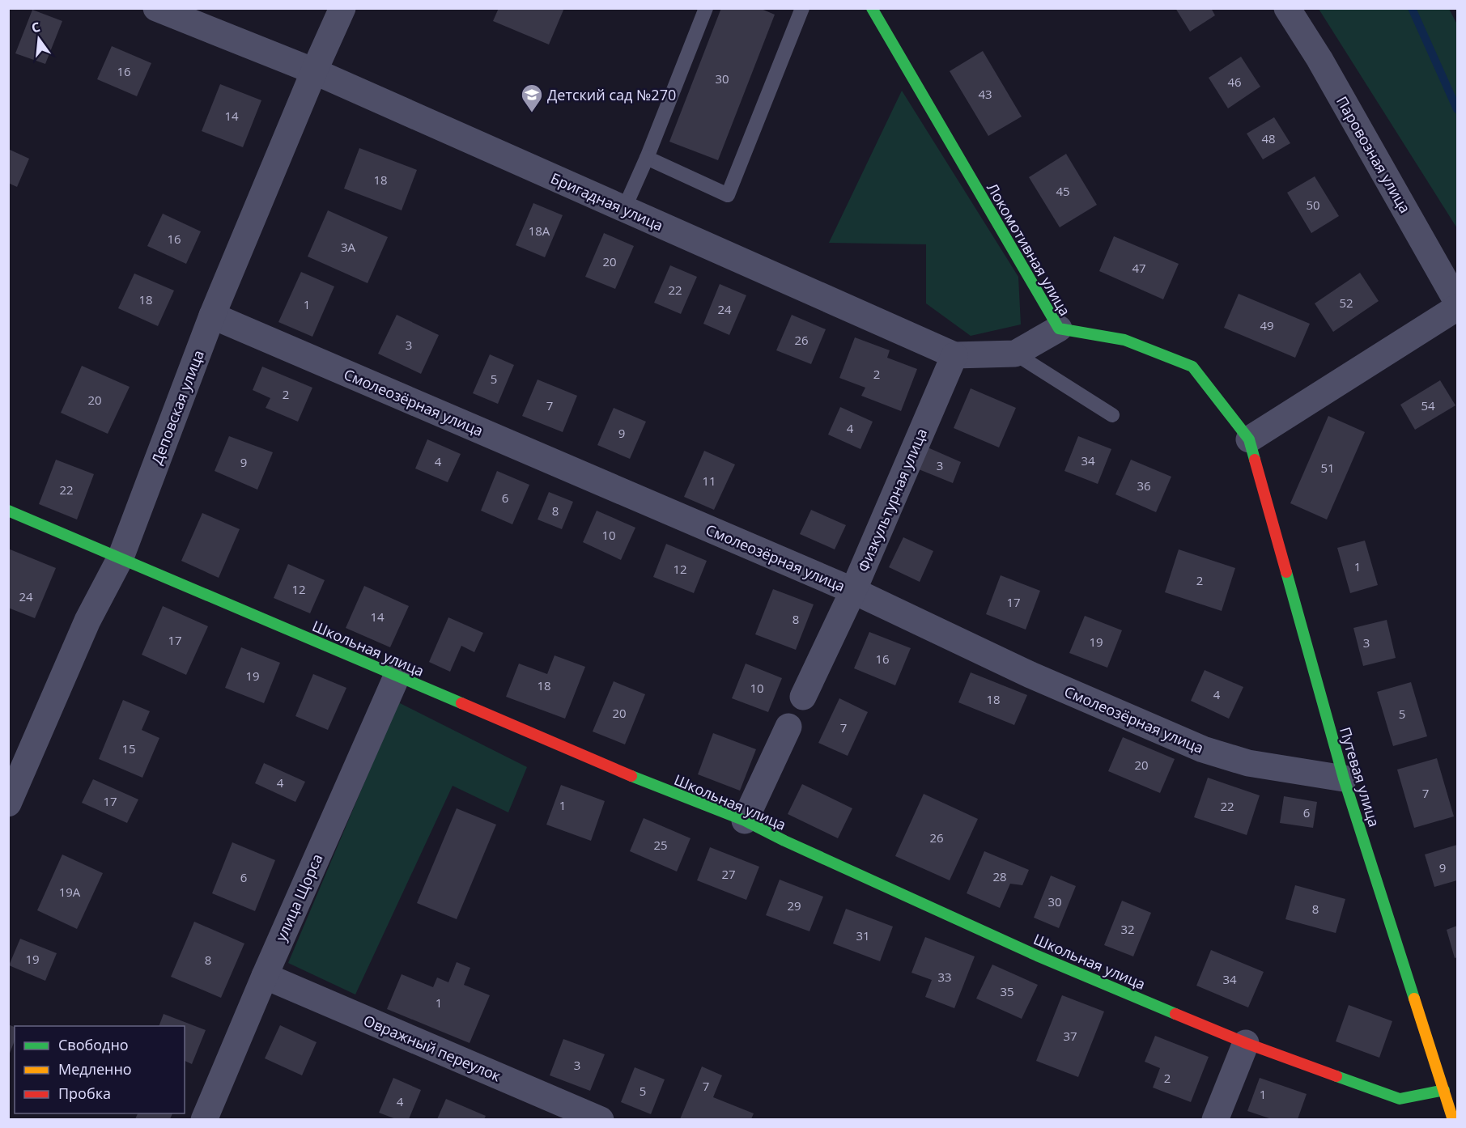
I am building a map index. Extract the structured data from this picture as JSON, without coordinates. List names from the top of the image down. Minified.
{"streets":{"street":["Паровозная улица","Бригадная улица","Локомотивная улица","Смолеозёрная улица","Деповская улица","Физкультурная улица","Школьная улица","Путевая улица","улица Щорса","Овражный переулок"]},"crossings":[["Бригадная улица","Локомотивная улица"],["Бригадная улица","Деповская улица"],["Бригадная улица","Физкультурная улица"],["Локомотивная улица","Путевая улица"],["Смолеозёрная улица","Деповская улица"],["Смолеозёрная улица","Физкультурная улица"],["Смолеозёрная улица","Путевая улица"],["Деповская улица","Школьная улица"],["Школьная улица","Путевая улица"],["Школьная улица","улица Щорса"],["улица Щорса","Овражный переулок"]],"places":{"school or university":["Детский сад №270"]},"house_numbers":["16","30","46","43","14","48","18","45","50","18А","16","3А","20","47","22","18","52","1","24","49","26","3","2","5","2","20","7","54","4","9","34","4","9","3","51","11","36","22","6","8","10","1","12","2","12","24","17","14","8","17","19","3","16","19","18","10","4","18","20","5","7","15","20","4","7","17","1","22","6","26","25","9","27","28","6","19А","30","29","8","32","31","19","8","33","34","35","1","37","3","2","7","5","1","4"],"legend":["Свободно","Медленно","Пробка"],"north":"top"}
